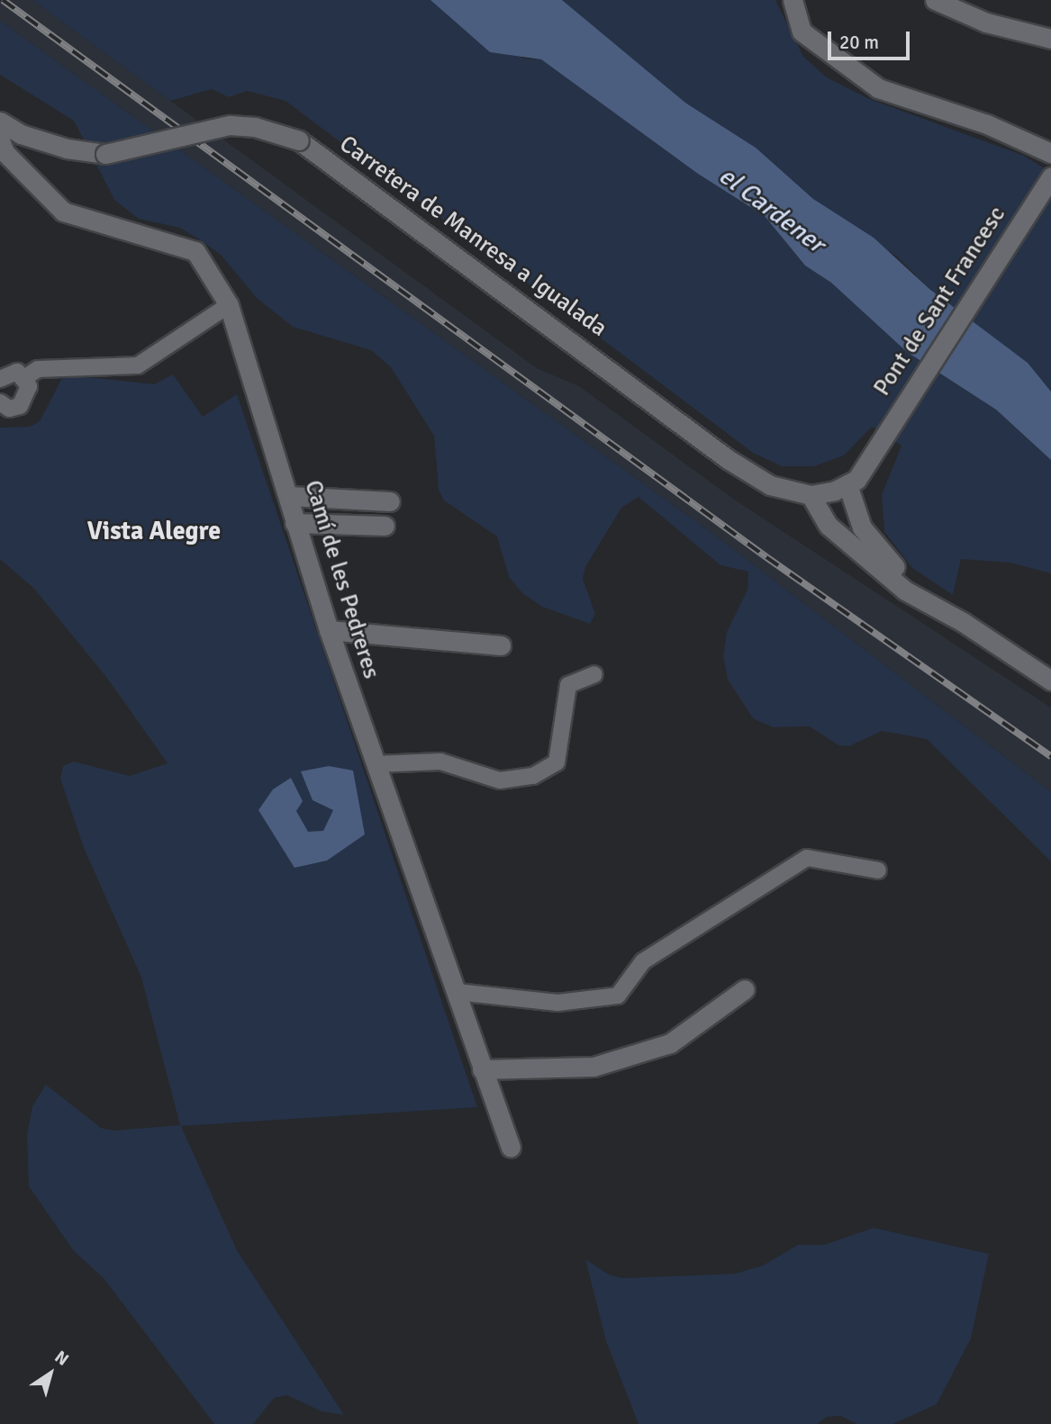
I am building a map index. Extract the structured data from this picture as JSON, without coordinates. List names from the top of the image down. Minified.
{"streets":{"street":["Carretera de Manresa a Igualada","Pont de Sant Francesc","Camí de les Pedreres"]},"districts":["Vista Alegre"],"water":["el Cardener"],"scale_bar":"20 m","north":"top right"}
